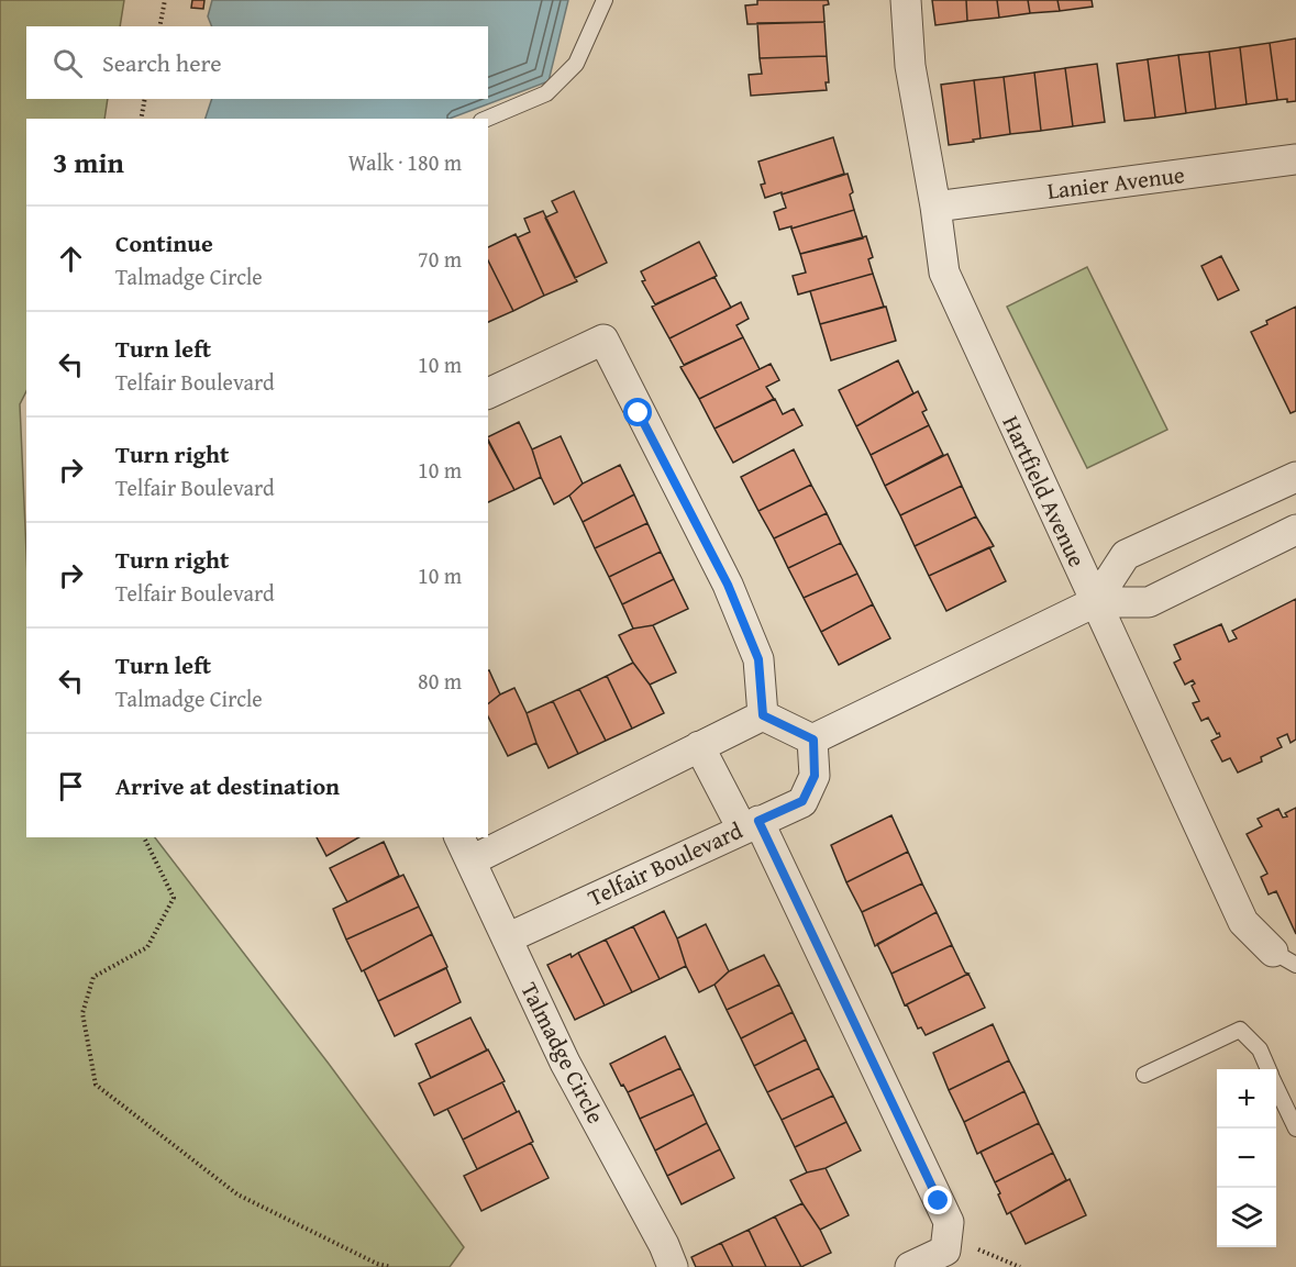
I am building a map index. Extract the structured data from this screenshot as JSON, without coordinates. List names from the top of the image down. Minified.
{"streets":{"street":["Lanier Avenue","Hartfield Avenue","Telfair Boulevard","Talmadge Circle"]},"crossings":[["Lanier Avenue","Hartfield Avenue"],["Telfair Boulevard","Talmadge Circle"]],"page":{"search":"Search here","heading":["3 min","Walk · 180 m"],"list":[["Continue","Talmadge Circle","70 m"],["Turn left","Telfair Boulevard","10 m"],["Turn right","Telfair Boulevard","10 m"],["Turn right","Telfair Boulevard","10 m"],["Turn left","Talmadge Circle","80 m"],"Arrive at destination"],"map_buttons":["+","−"]}}
